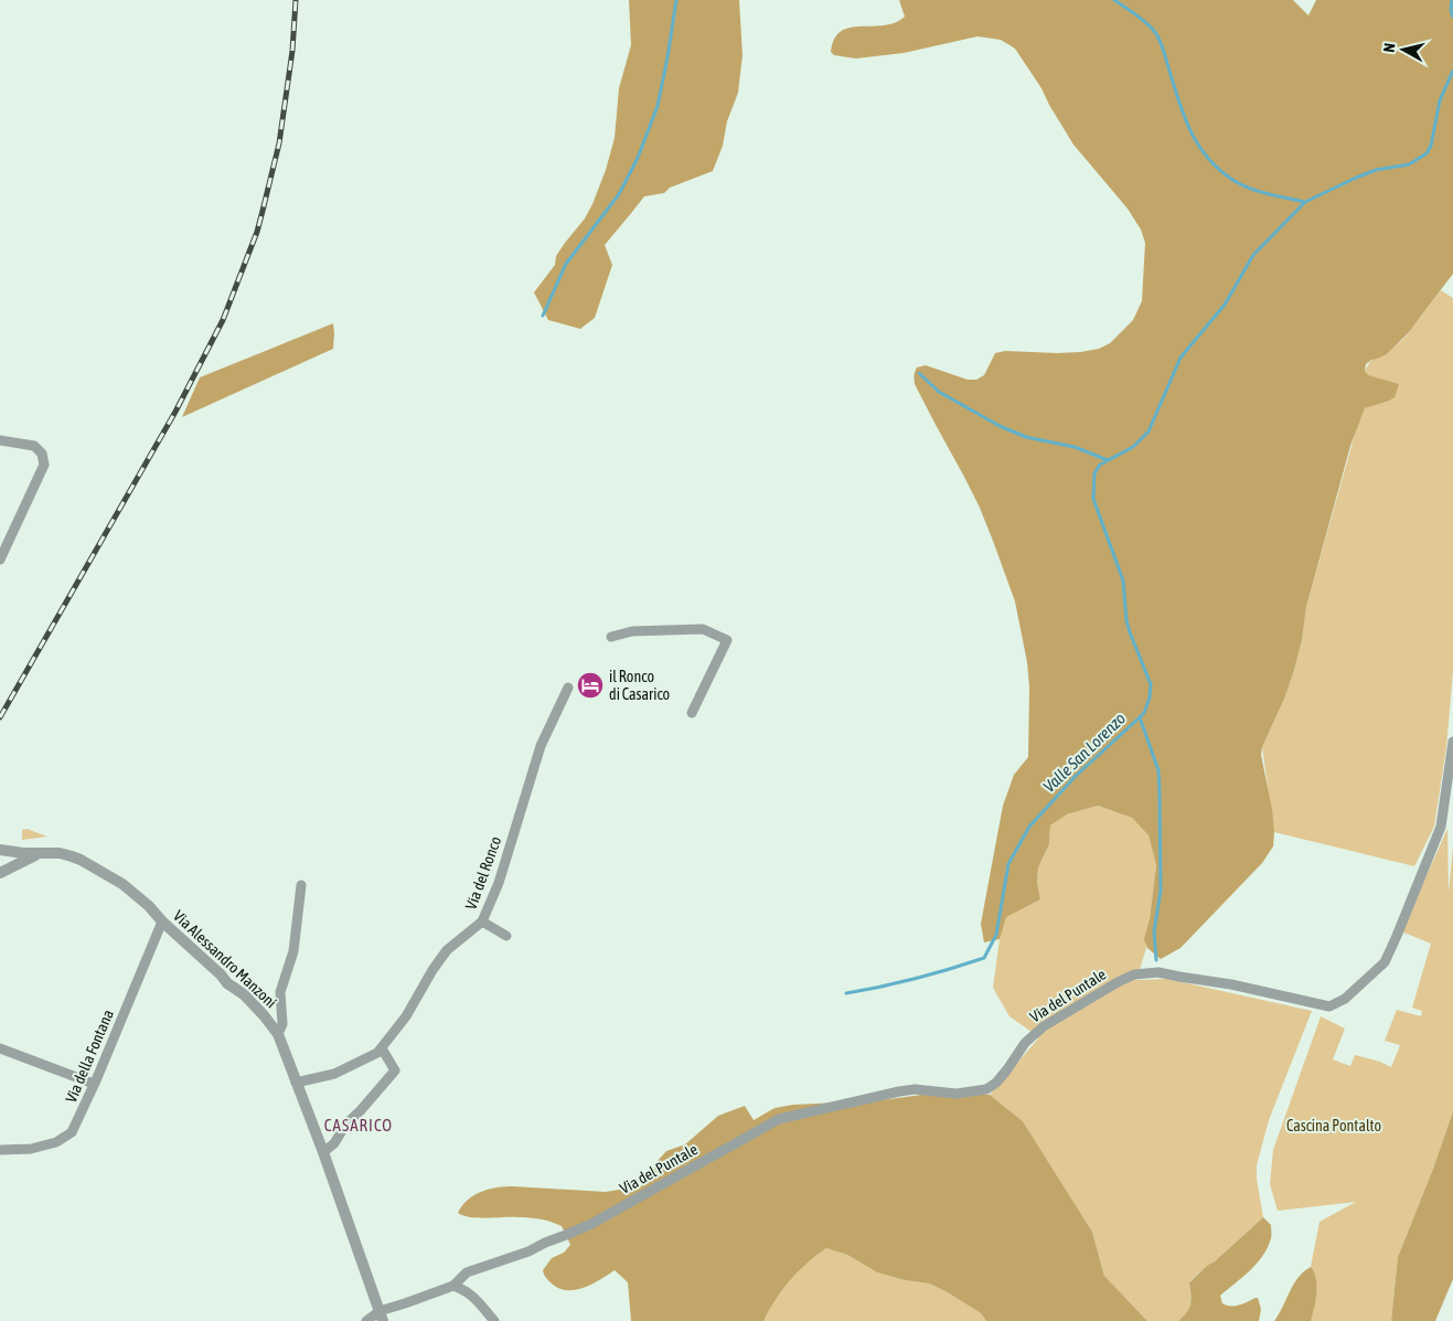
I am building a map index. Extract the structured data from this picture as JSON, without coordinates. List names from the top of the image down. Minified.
{"streets":{"street":["Via del Ronco","Via Alessandro Manzoni","Via del Puntale","Via della Fontana"]},"crossings":[["Via del Ronco","Via Alessandro Manzoni"],["Via Alessandro Manzoni","Via del Puntale"],["Via Alessandro Manzoni","Via della Fontana"]],"districts":["CASARICO"],"water":["Valle San Lorenzo"],"parks":["Cascina Pontalto"],"places":{"hotel":["il Ronco di Casarico"]},"north":"left"}
